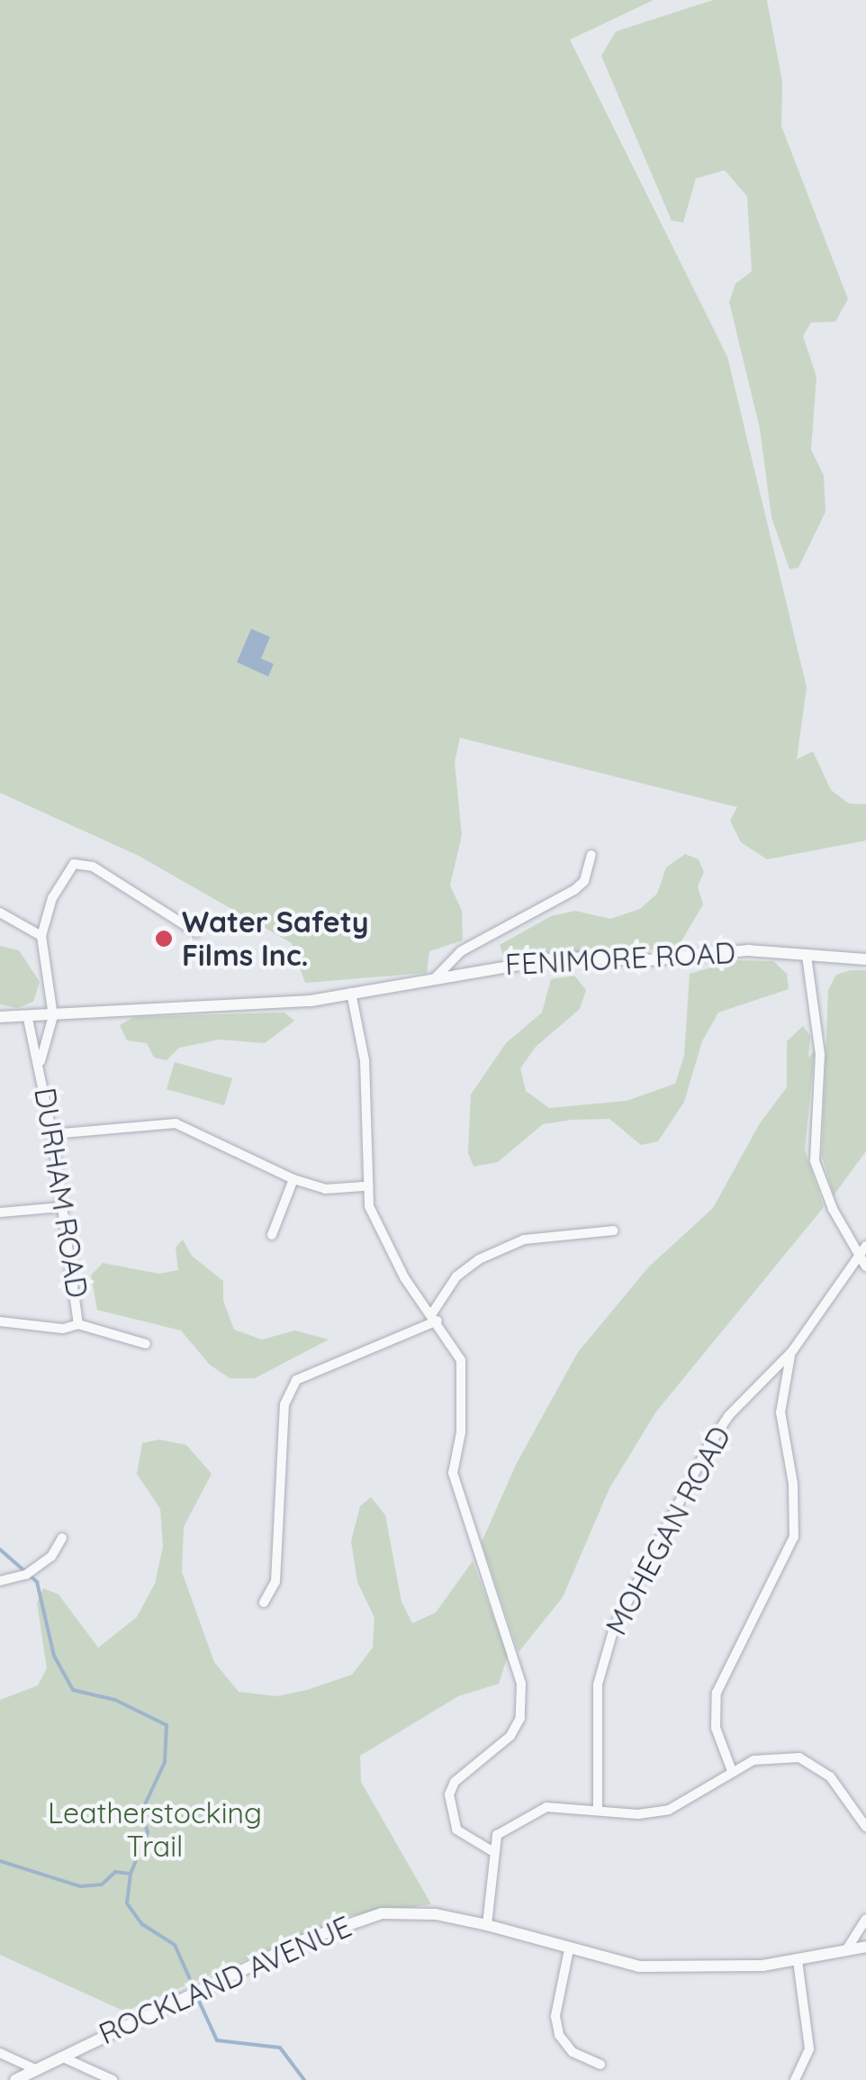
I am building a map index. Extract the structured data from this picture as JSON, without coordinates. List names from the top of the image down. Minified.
{"streets":{"street":["FENIMORE ROAD","DURHAM ROAD","MOHEGAN ROAD","ROCKLAND AVENUE"]},"crossings":[["FENIMORE ROAD","DURHAM ROAD"]],"parks":["Leatherstocking Trail"],"places":["Water Safety Films Inc."]}
